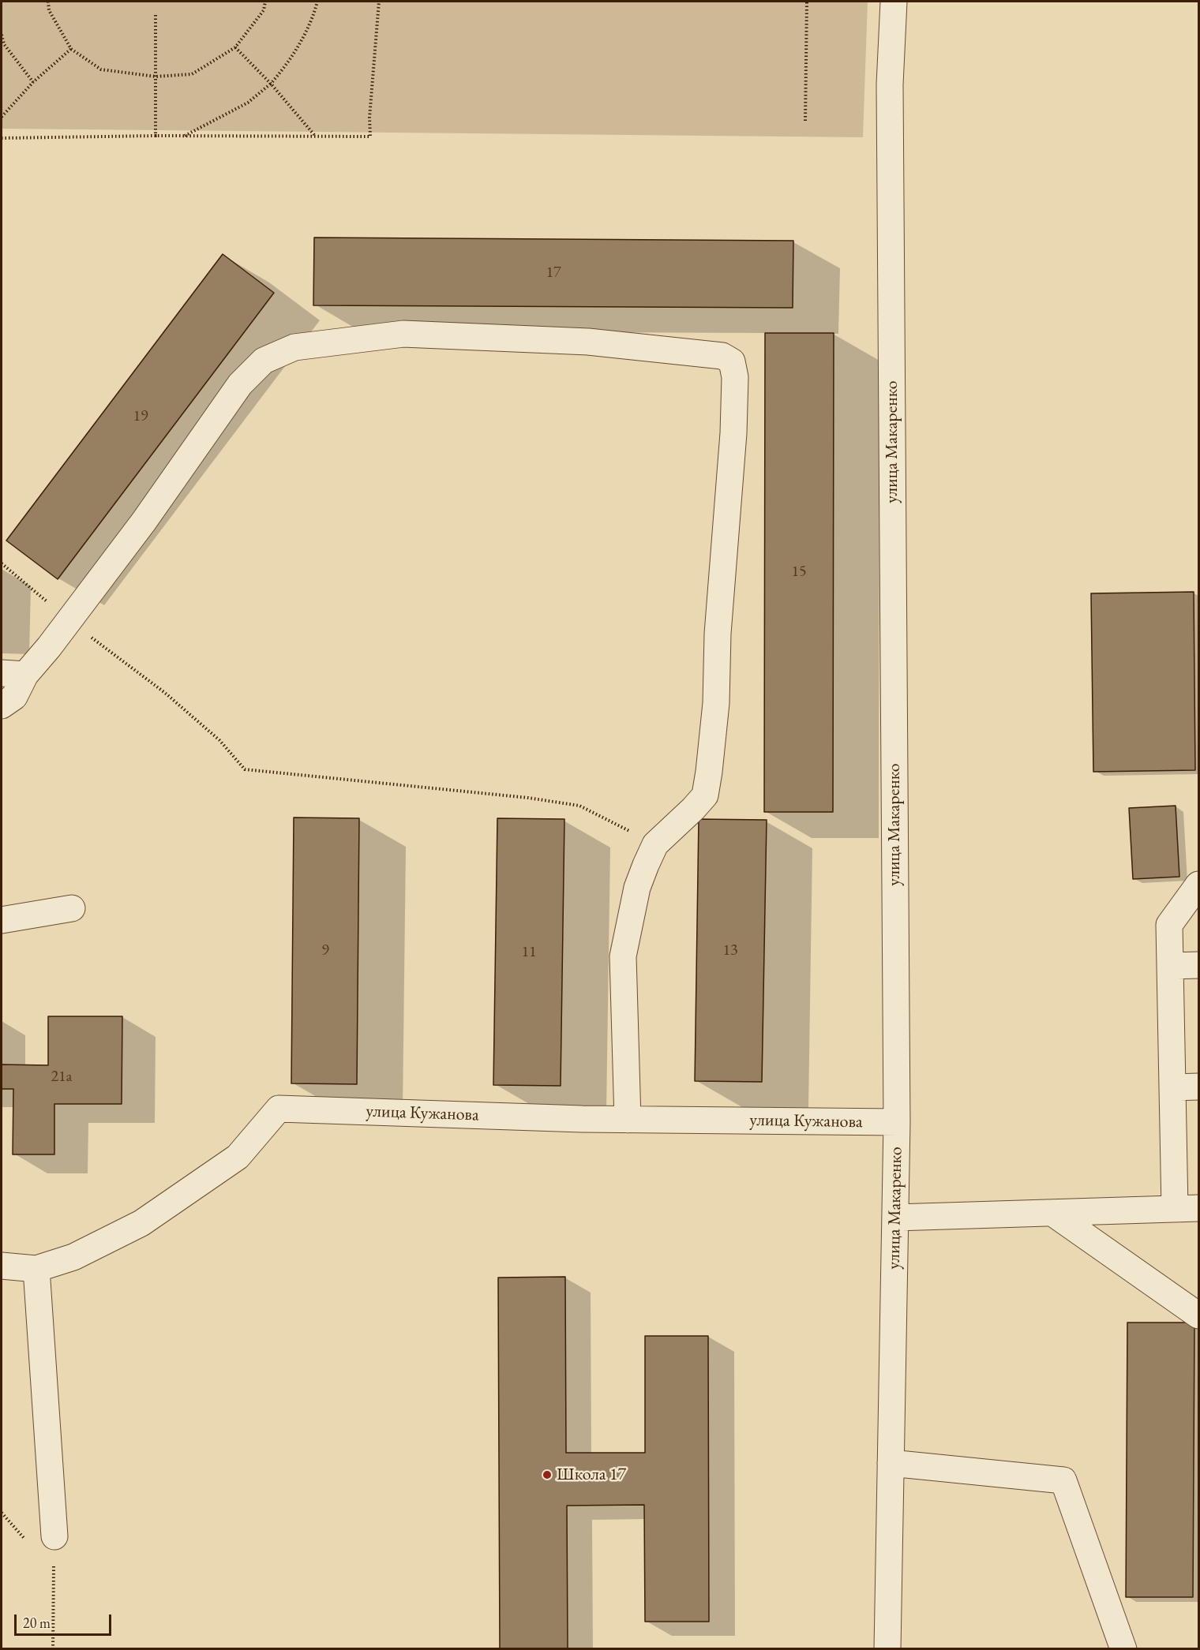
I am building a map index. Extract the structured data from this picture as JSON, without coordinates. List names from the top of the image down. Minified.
{"streets":{"street":["улица Макаренко","улица Кужанова"]},"crossings":[["улица Макаренко","улица Кужанова"]],"places":["Школа 17"],"house_numbers":["17","19","15","9","13","11","21а"],"scale_bar":"20 m"}
